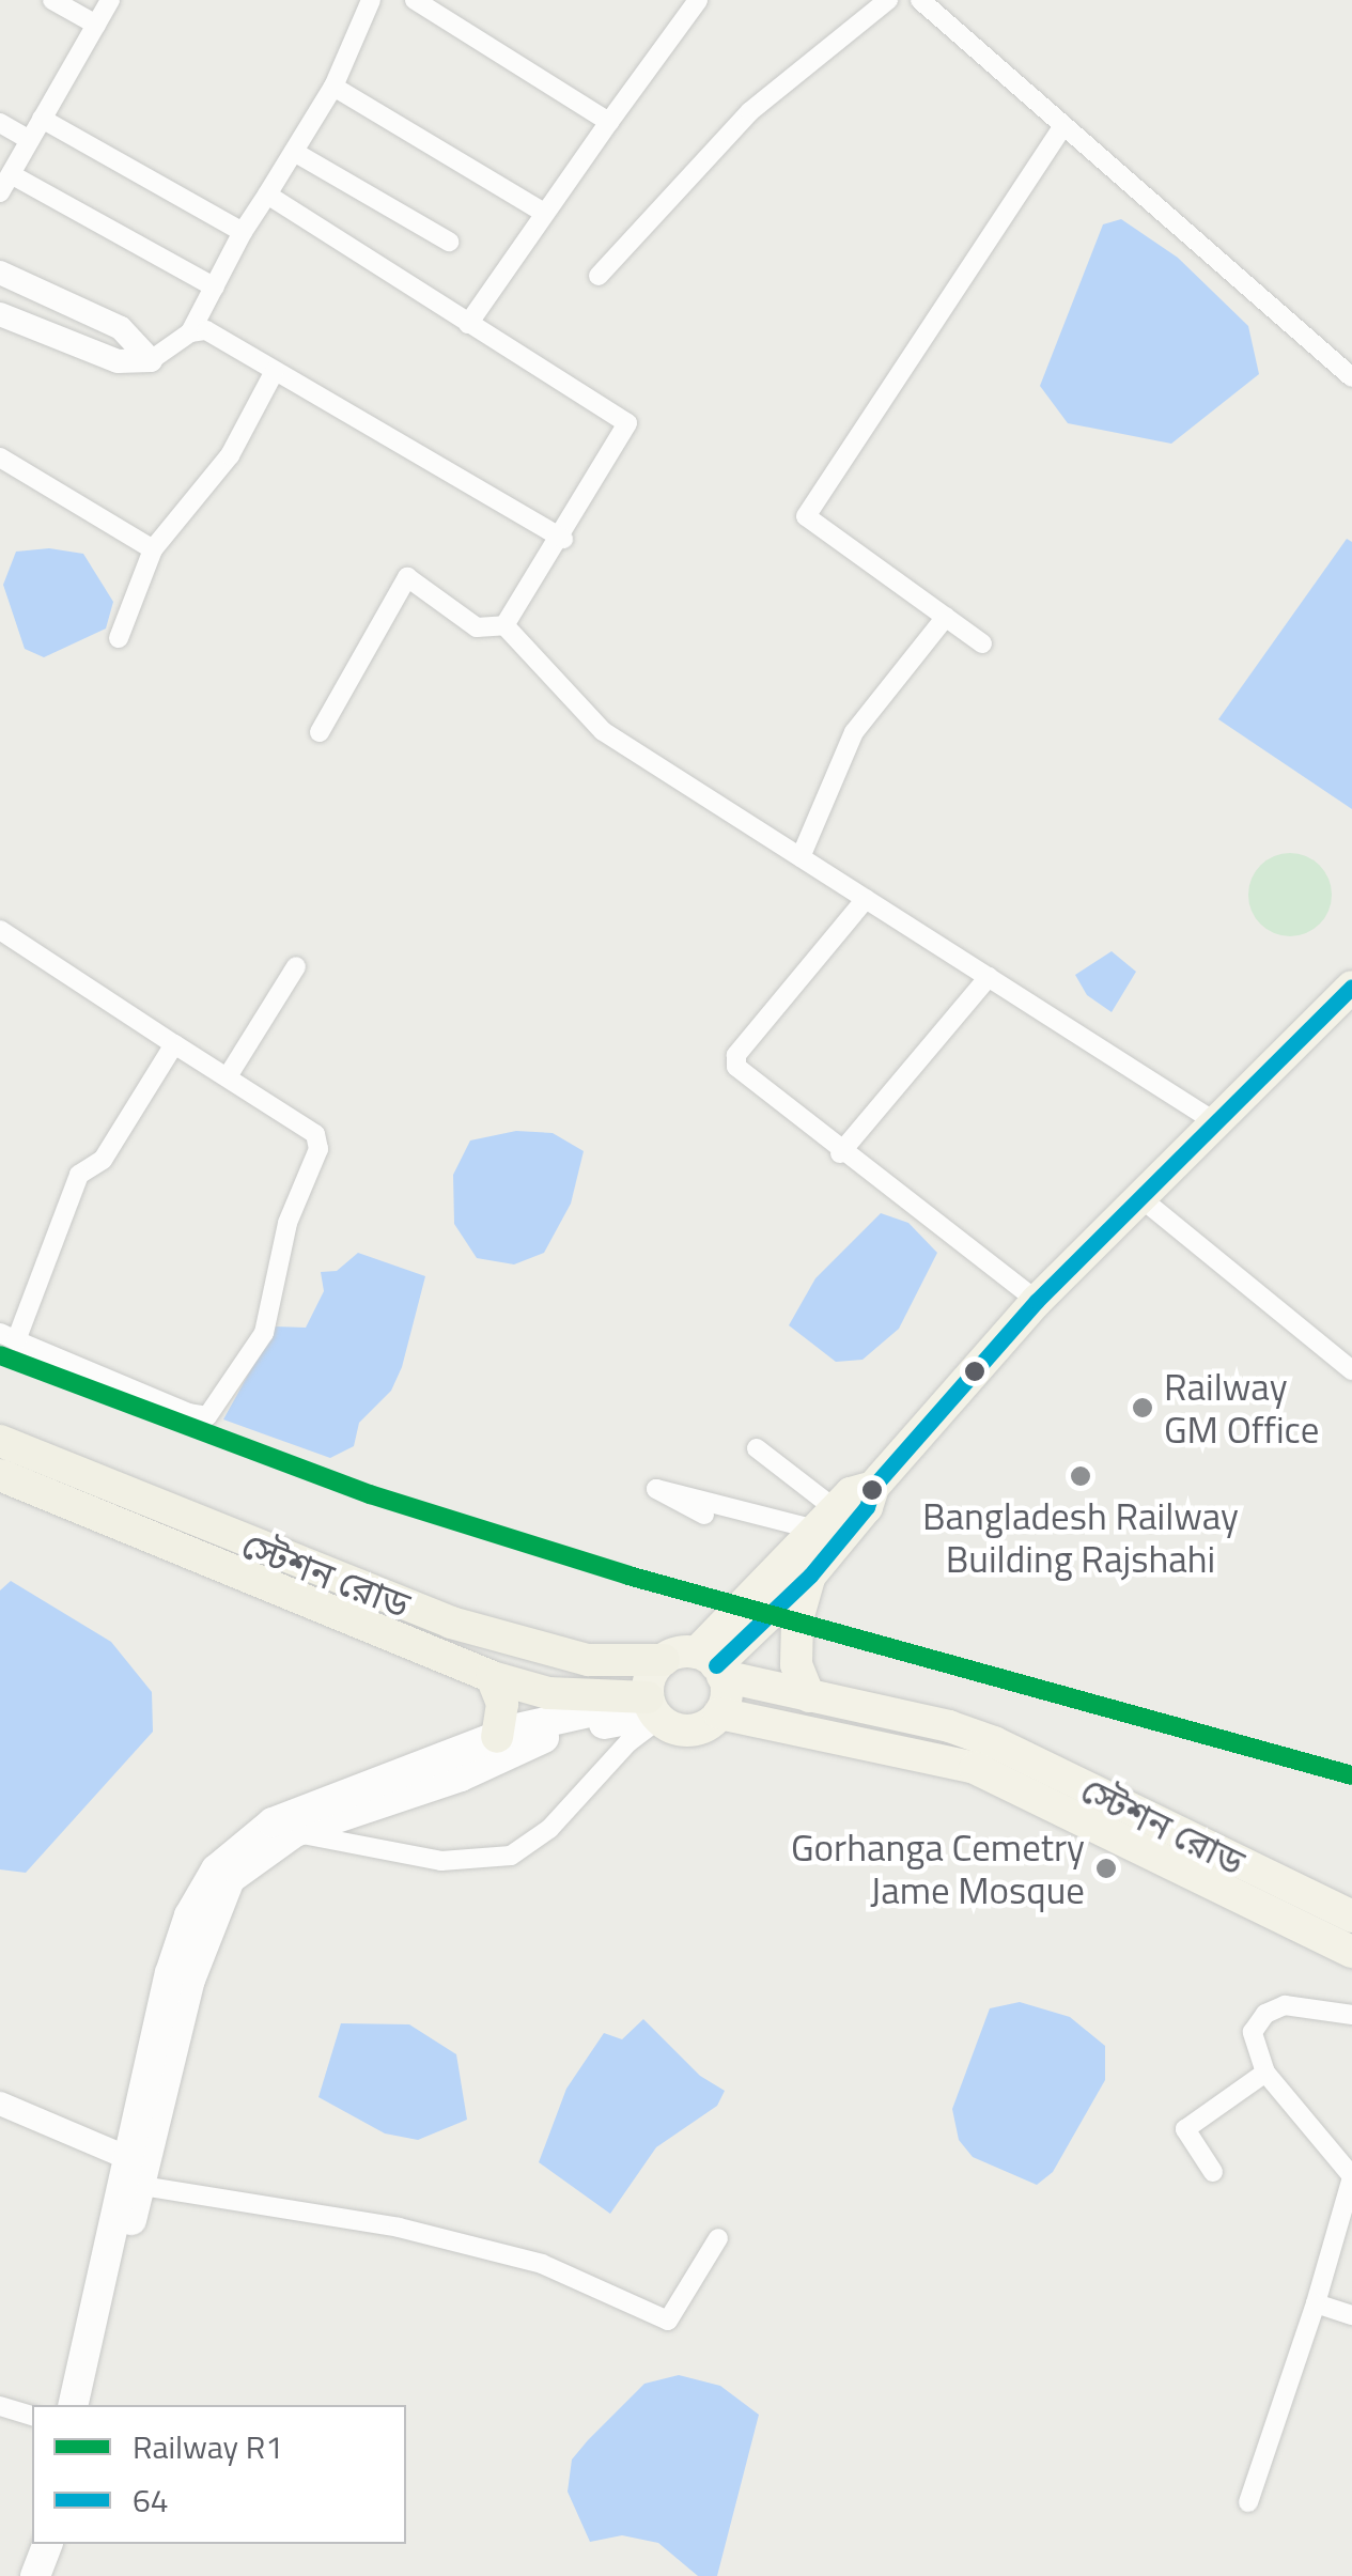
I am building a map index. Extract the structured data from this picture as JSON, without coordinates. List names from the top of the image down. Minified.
{"streets":{"highway":["স্টেশন রোড"]},"places":["Railway GM Office","Bangladesh Railway Building Rajshahi","Gorhanga Cemetry Jame Mosque"],"lines":["transit line 64","rail line R1"],"legend":["Railway R1","64"]}
